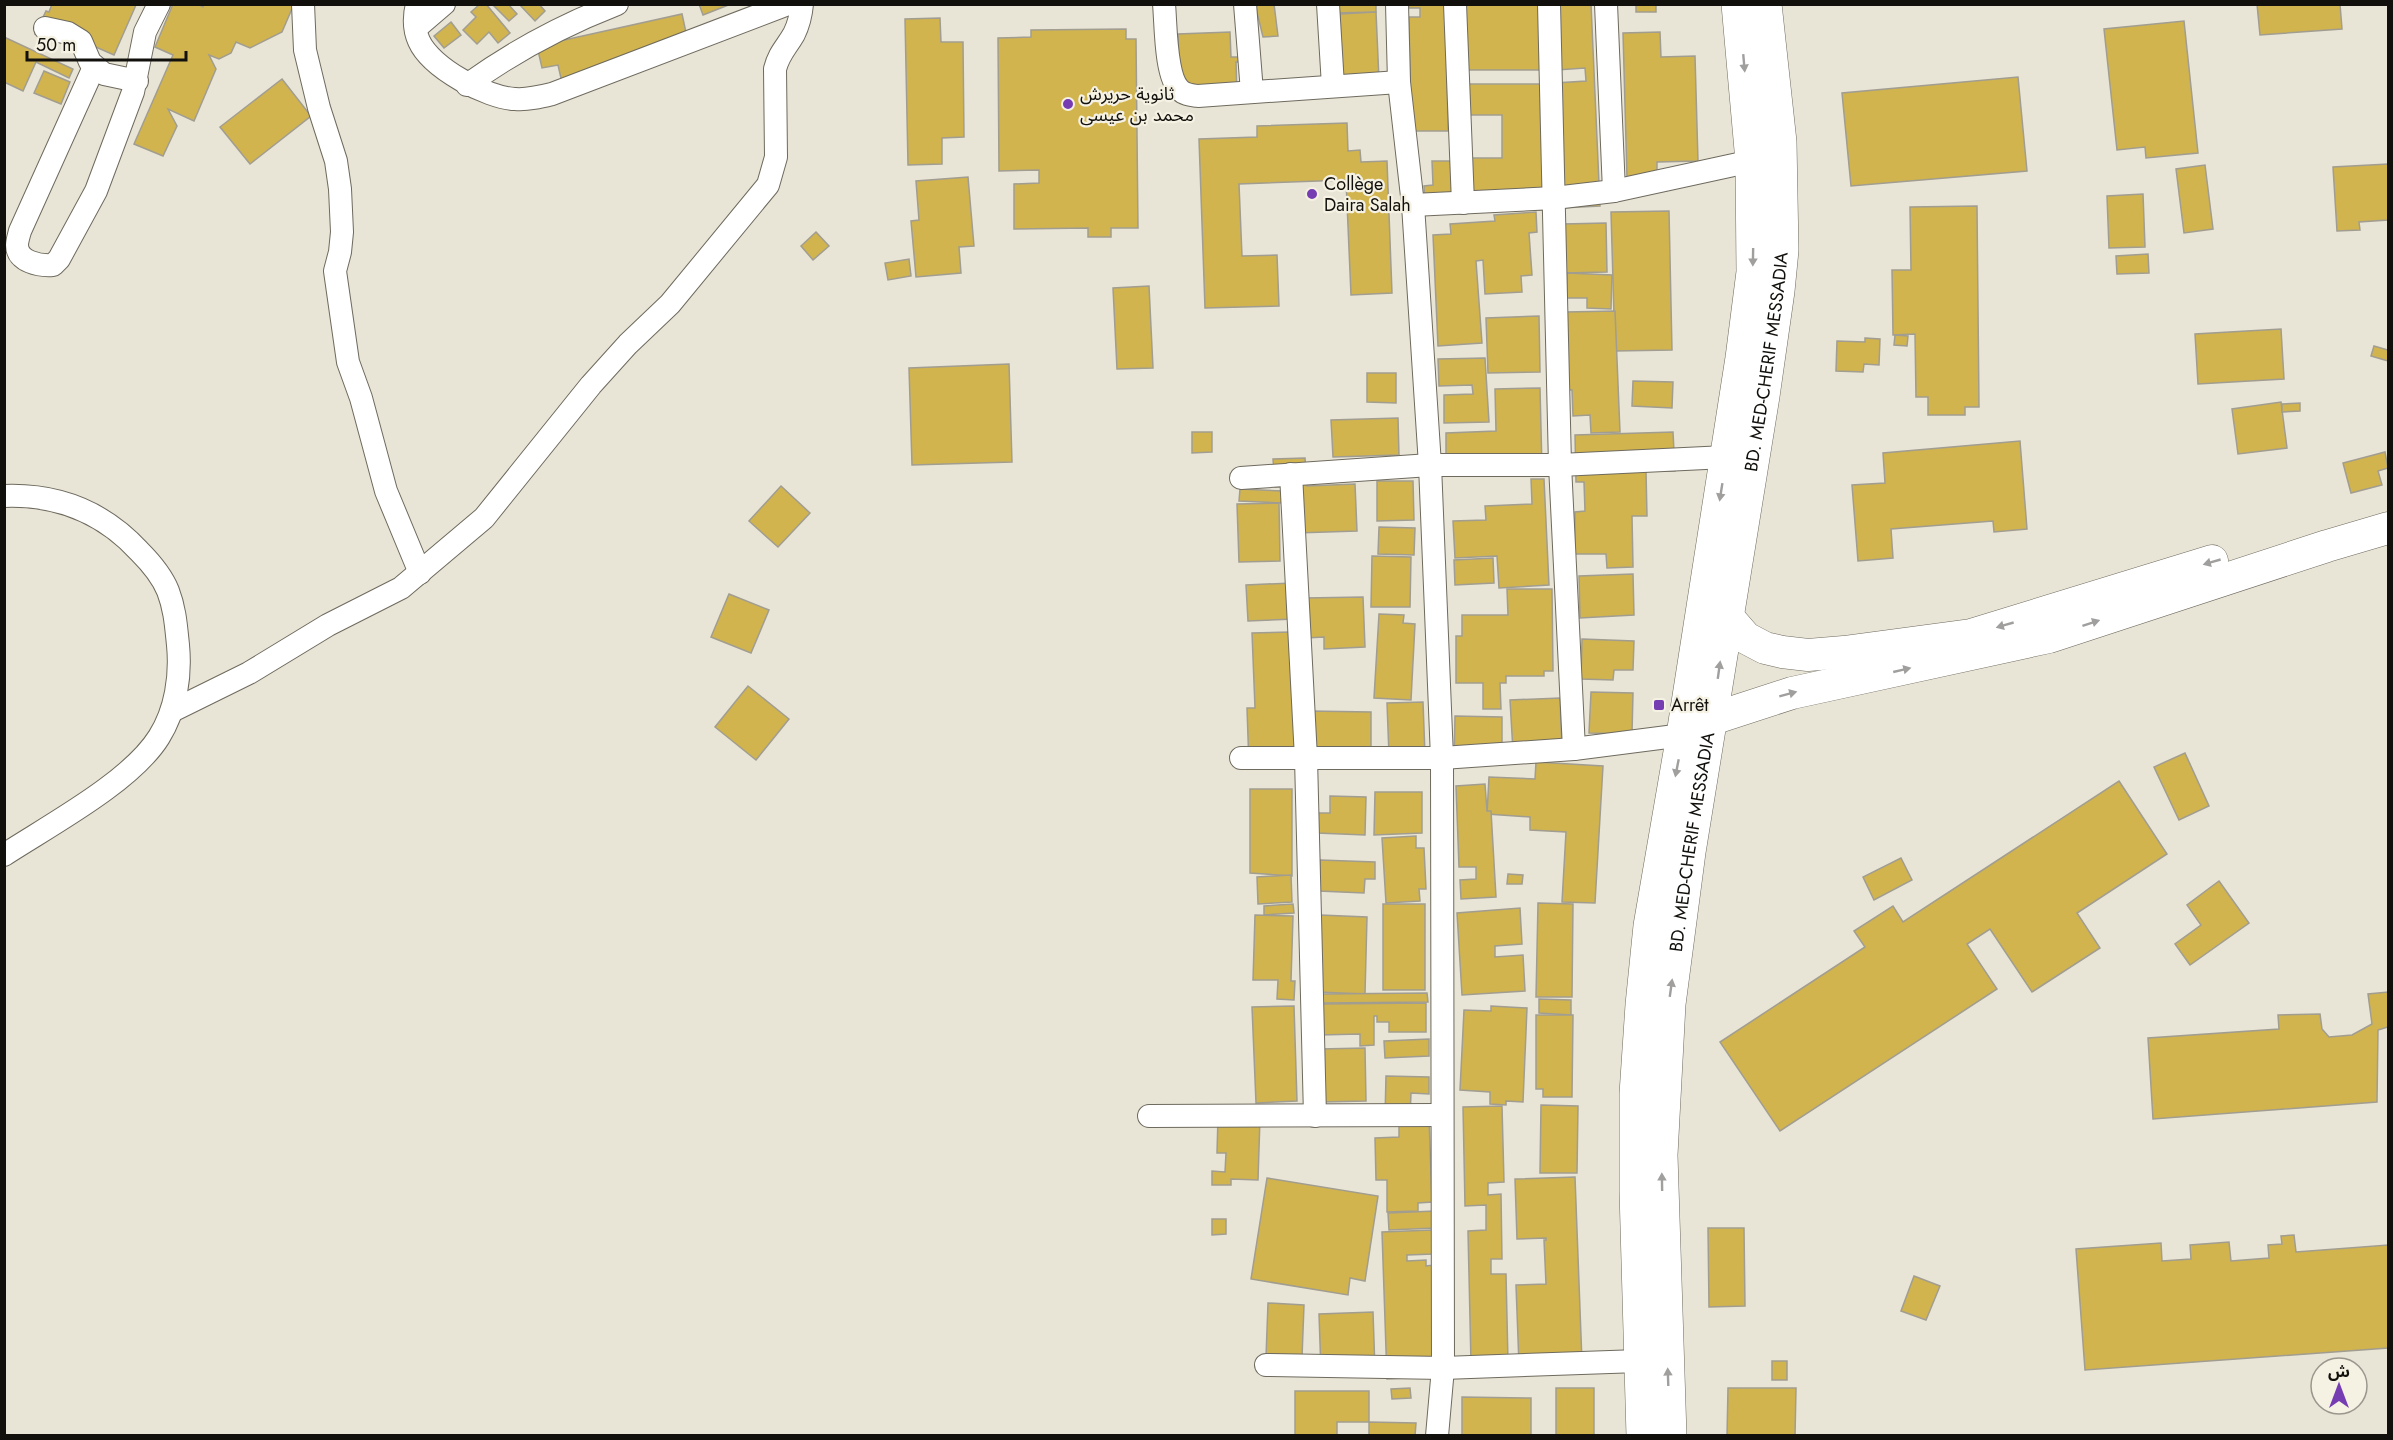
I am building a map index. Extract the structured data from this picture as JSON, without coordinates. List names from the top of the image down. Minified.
{"streets":{"highway":["BD. MED-CHERIF MESSADIA"]},"places":{"other":["ثانوية حريرش محمد بن عيسى","Collège Daira Salah"],"transit":["Arrêt"]},"scale_bar":"50 m","north":"top"}
